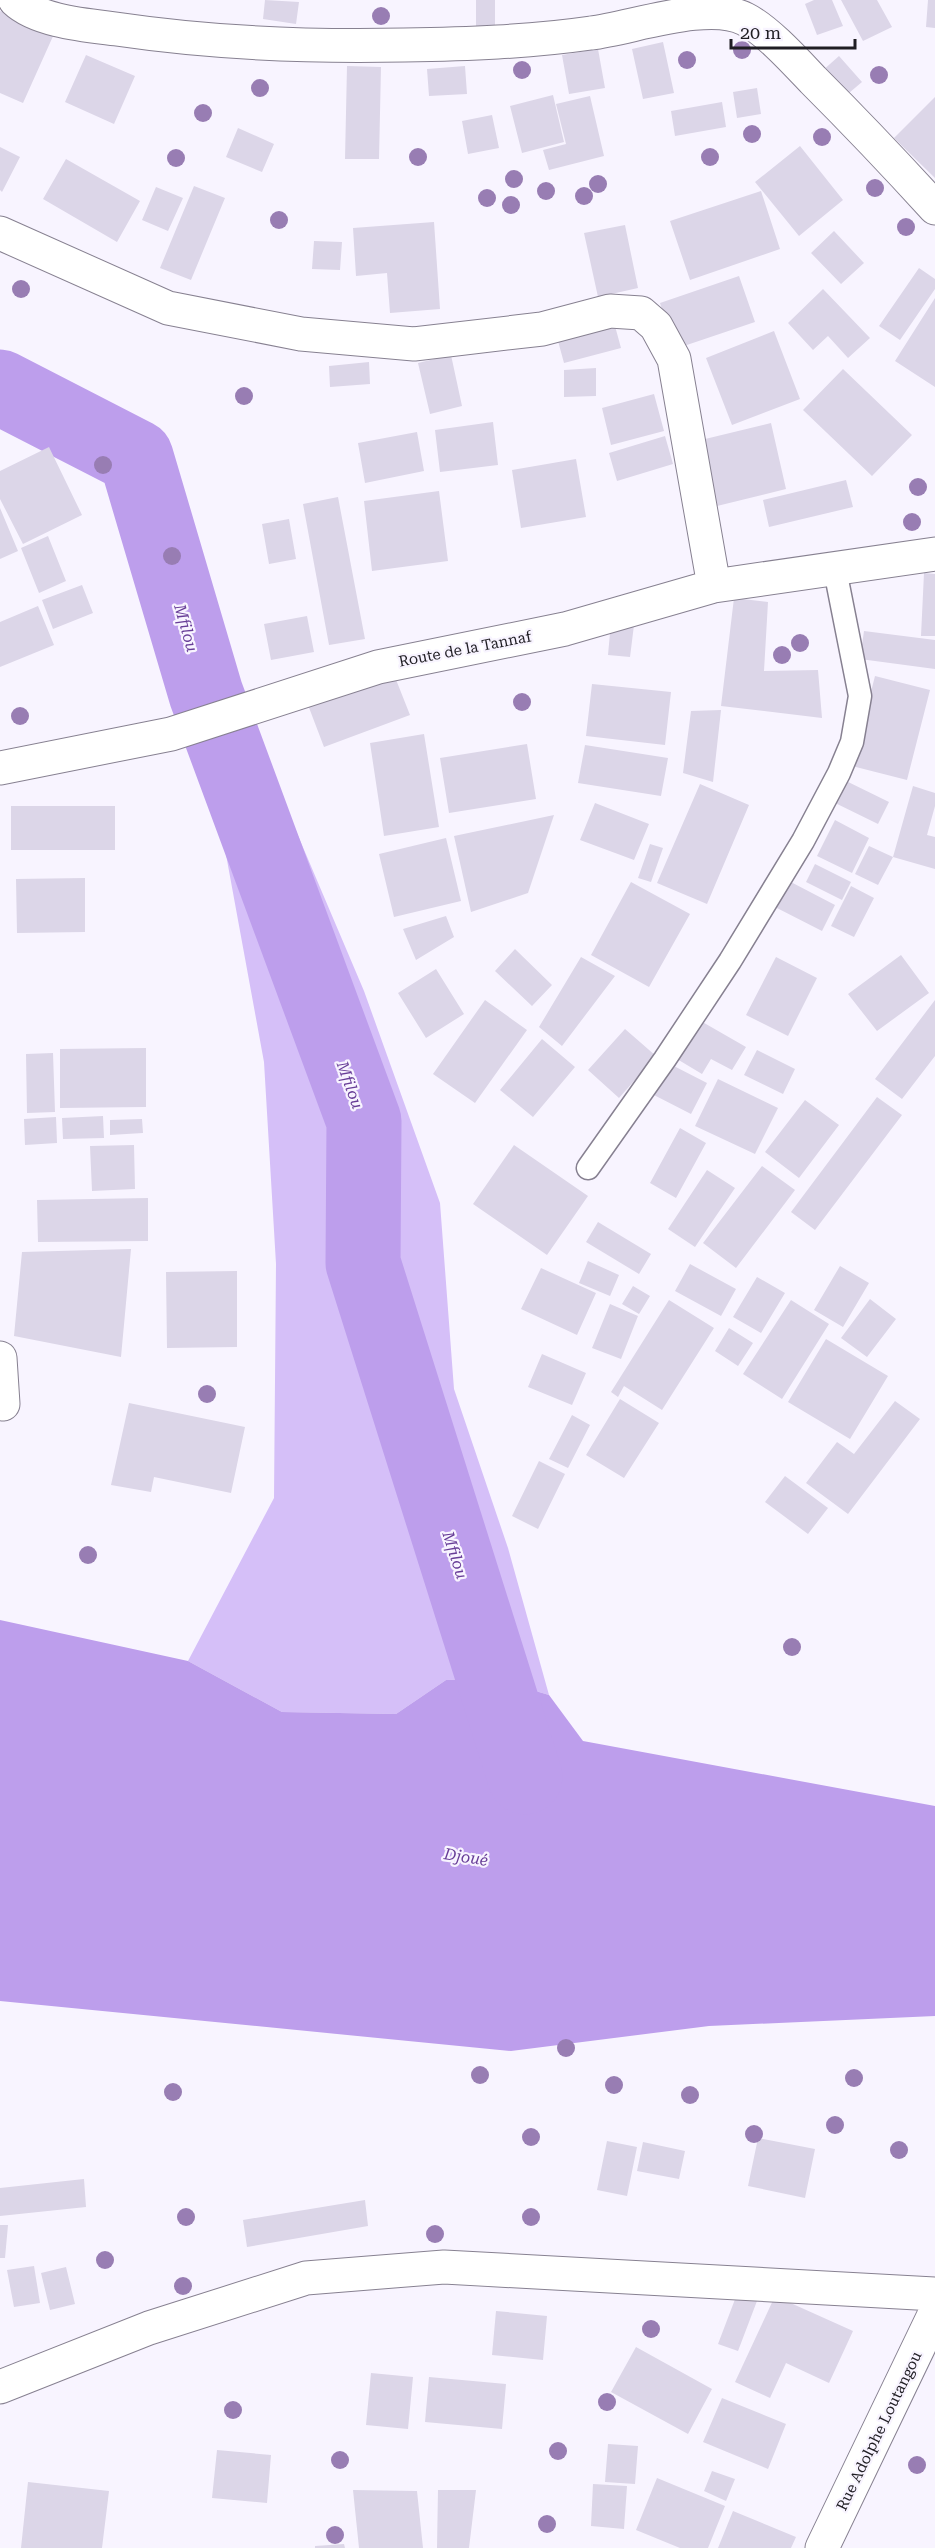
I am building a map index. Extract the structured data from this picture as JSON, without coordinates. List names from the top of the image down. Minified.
{"streets":{"street":["Route de la Tannaf","Rue Adolphe Loutangou"]},"water":["Mfilou","Djoué"],"scale_bar":"20 m"}
